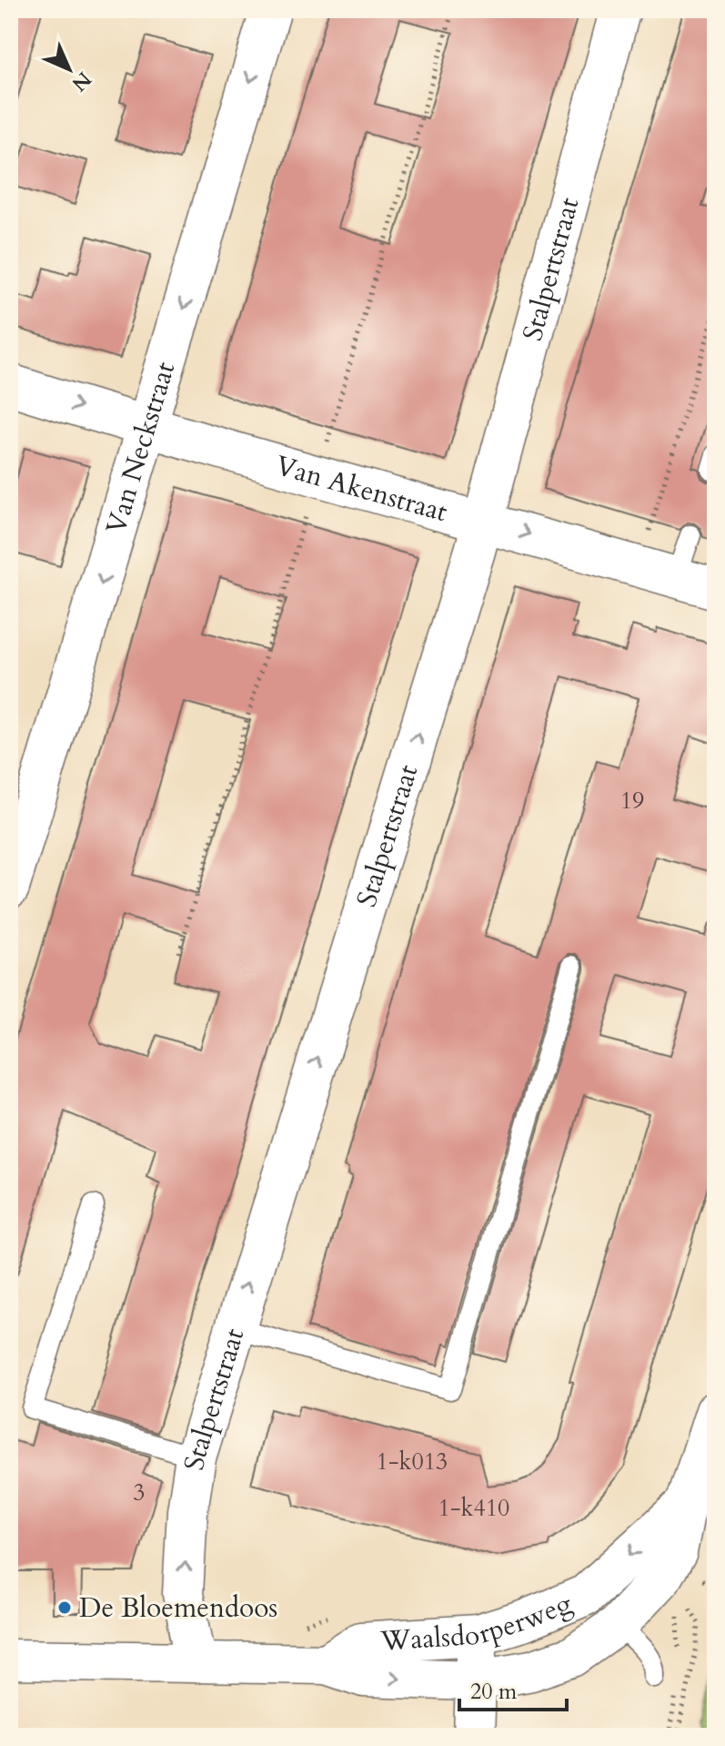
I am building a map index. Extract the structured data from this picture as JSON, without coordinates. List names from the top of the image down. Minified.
{"streets":{"street":["Stalpertstraat","Van Neckstraat","Van Akenstraat","Waalsdorperweg"]},"crossings":[["Stalpertstraat","Van Akenstraat"],["Stalpertstraat","Waalsdorperweg"],["Van Neckstraat","Van Akenstraat"]],"one_way":["Stalpertstraat","Van Neckstraat","Van Akenstraat"],"places":["De Bloemendoos"],"house_numbers":["19","1-k013","3","1-k410"],"scale_bar":"20 m","north":"bottom right"}
